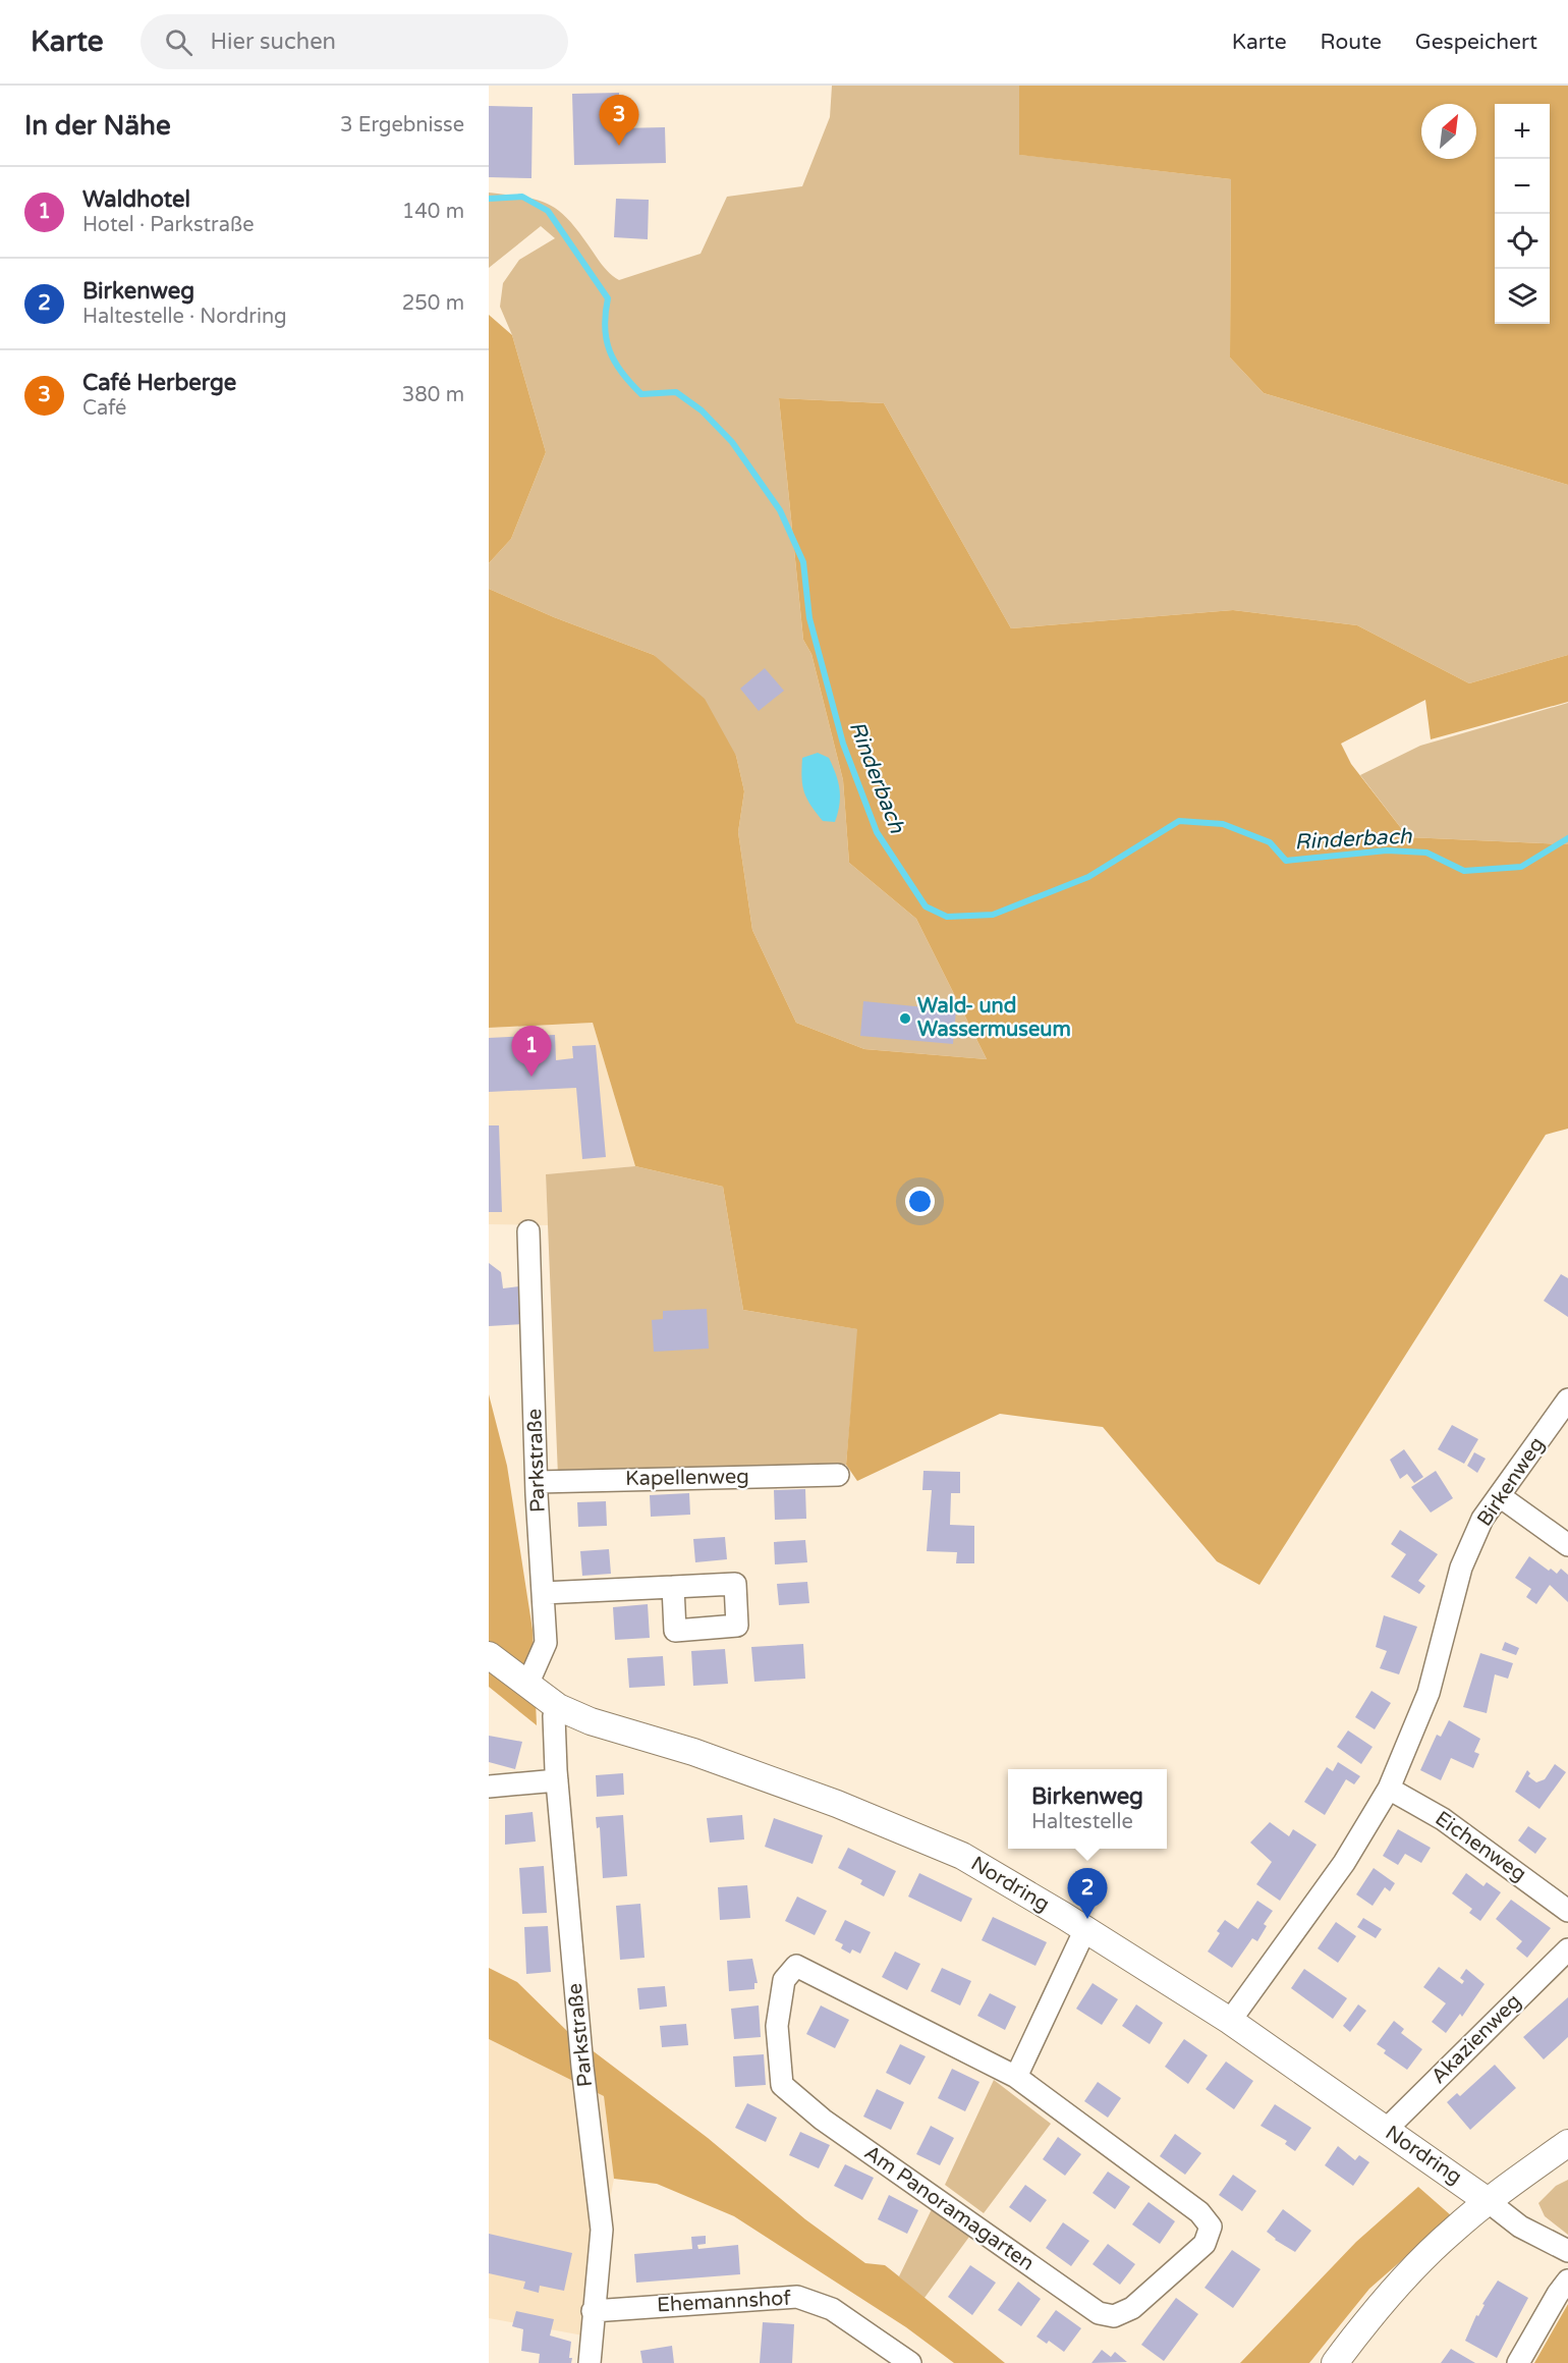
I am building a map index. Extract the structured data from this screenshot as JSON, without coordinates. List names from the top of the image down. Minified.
{"streets":{"street":["Parkstraße","Kapellenweg","Birkenweg","Eichenweg","Nordring","Akazienweg","Am Panoramagarten","Ehemannshof"]},"crossings":[["Parkstraße","Kapellenweg"],["Parkstraße","Nordring"],["Parkstraße","Ehemannshof"],["Birkenweg","Eichenweg"],["Birkenweg","Nordring"],["Nordring","Akazienweg"]],"water":["Rinderbach"],"places":["Wald- und Wassermuseum"],"north":"top right","page":{"header":"Karte","search":"Hier suchen","nav":["Karte","Route","Gespeichert"],"heading":["In der Nähe","3 Ergebnisse"],"pins":["3","1","2"],"map_buttons":["+","−"],"list":[{"mark":"1","name":"Waldhotel","note":"Hotel · Parkstraße","value":"140 m"},{"mark":"2","name":"Birkenweg","note":"Haltestelle · Nordring","value":"250 m"},{"mark":"3","name":"Café Herberge","note":"Café","value":"380 m"}],"popup":["Birkenweg","Haltestelle"]}}
